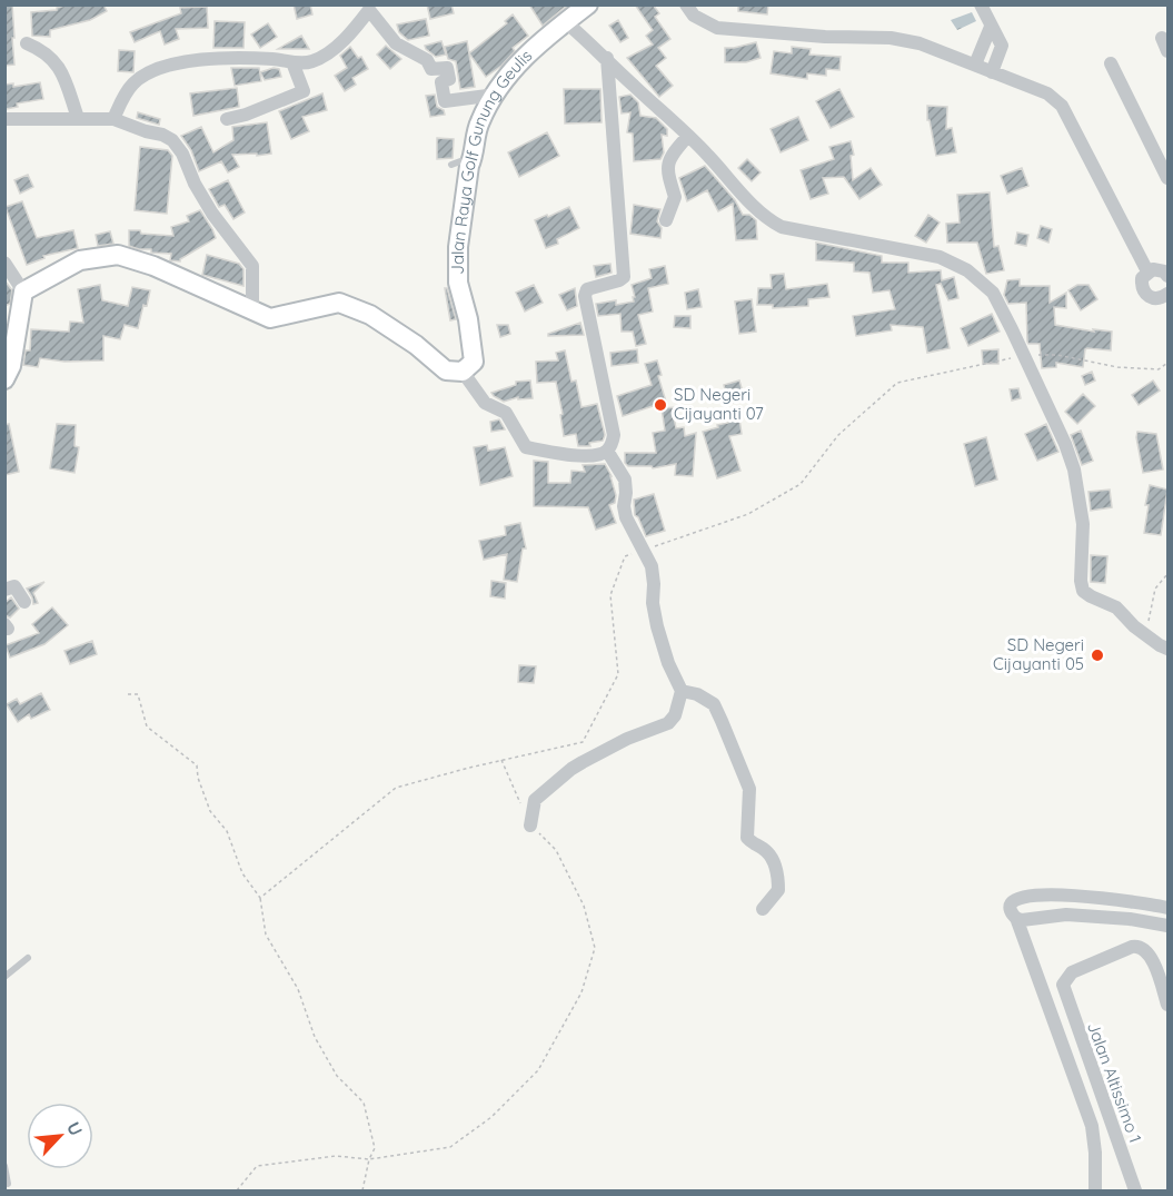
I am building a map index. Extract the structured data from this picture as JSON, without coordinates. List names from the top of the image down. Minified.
{"streets":{"main road":["Jalan Raya Golf Gunung Geulis"],"street":["Jalan Altissimo 1"]},"places":["SD Negeri Cijayanti 07","SD Negeri Cijayanti 05"],"north":"top right"}
